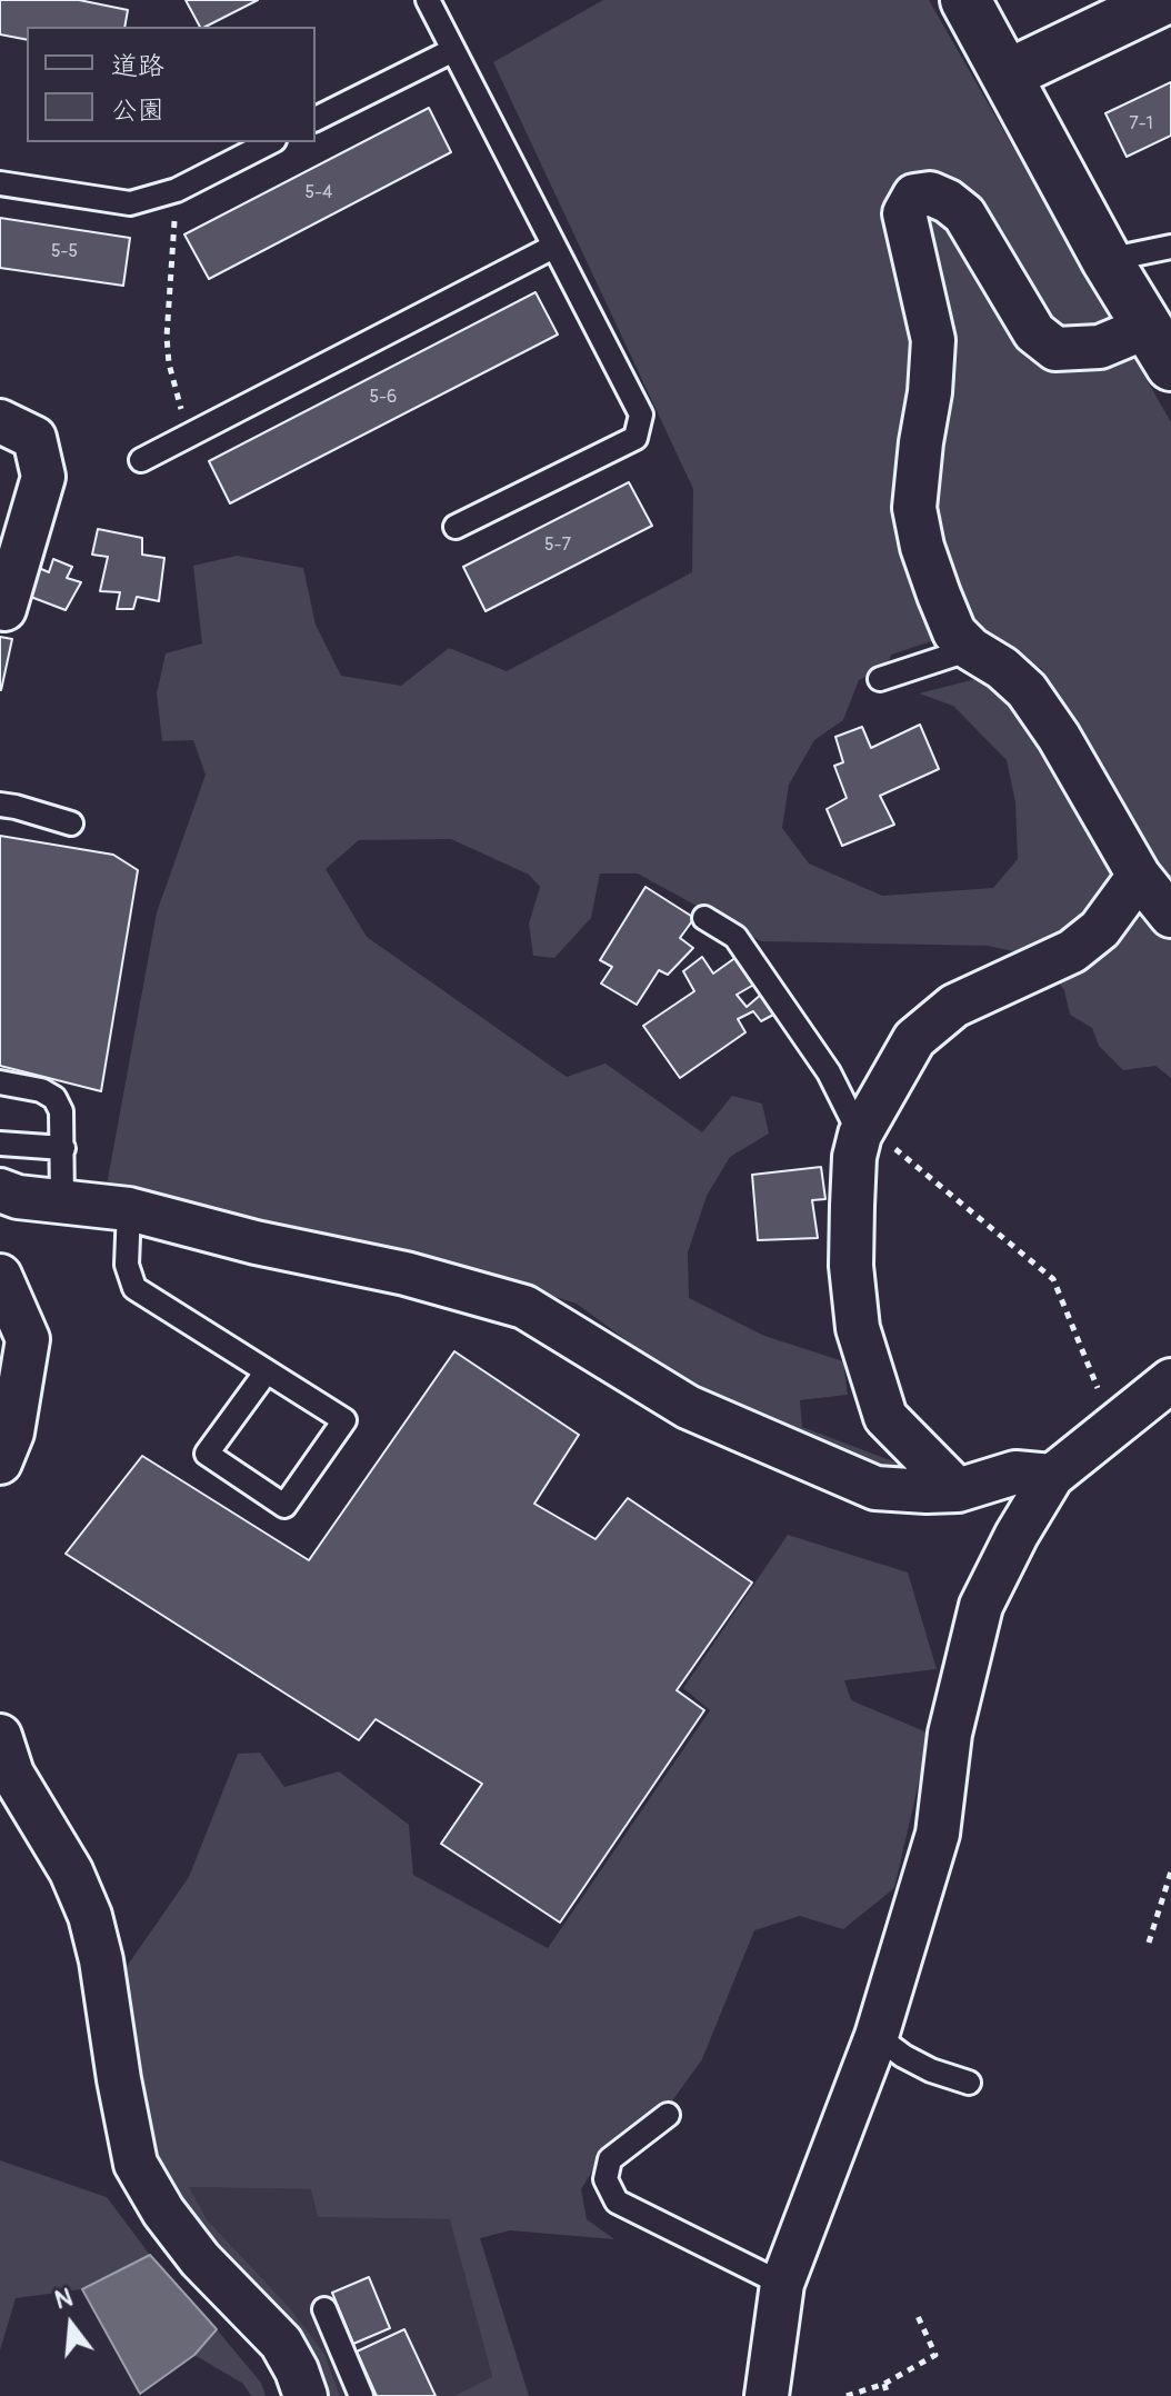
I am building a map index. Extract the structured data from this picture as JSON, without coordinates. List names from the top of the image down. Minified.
{"house_numbers":["7-1","5-4","5-5","5-6","5-7"],"legend":["道路","公園"],"north":"top"}
